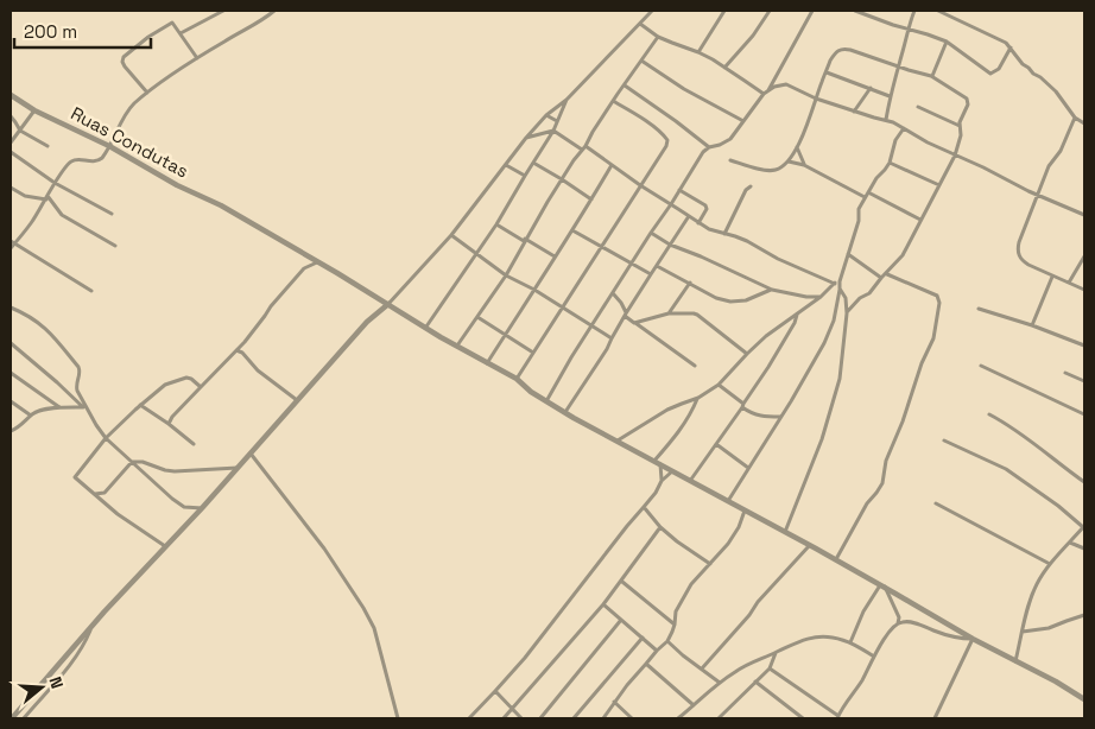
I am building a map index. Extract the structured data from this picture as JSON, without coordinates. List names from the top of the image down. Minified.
{"streets":{"street":["Ruas Condutas"]},"scale_bar":"200 m","north":"right"}
